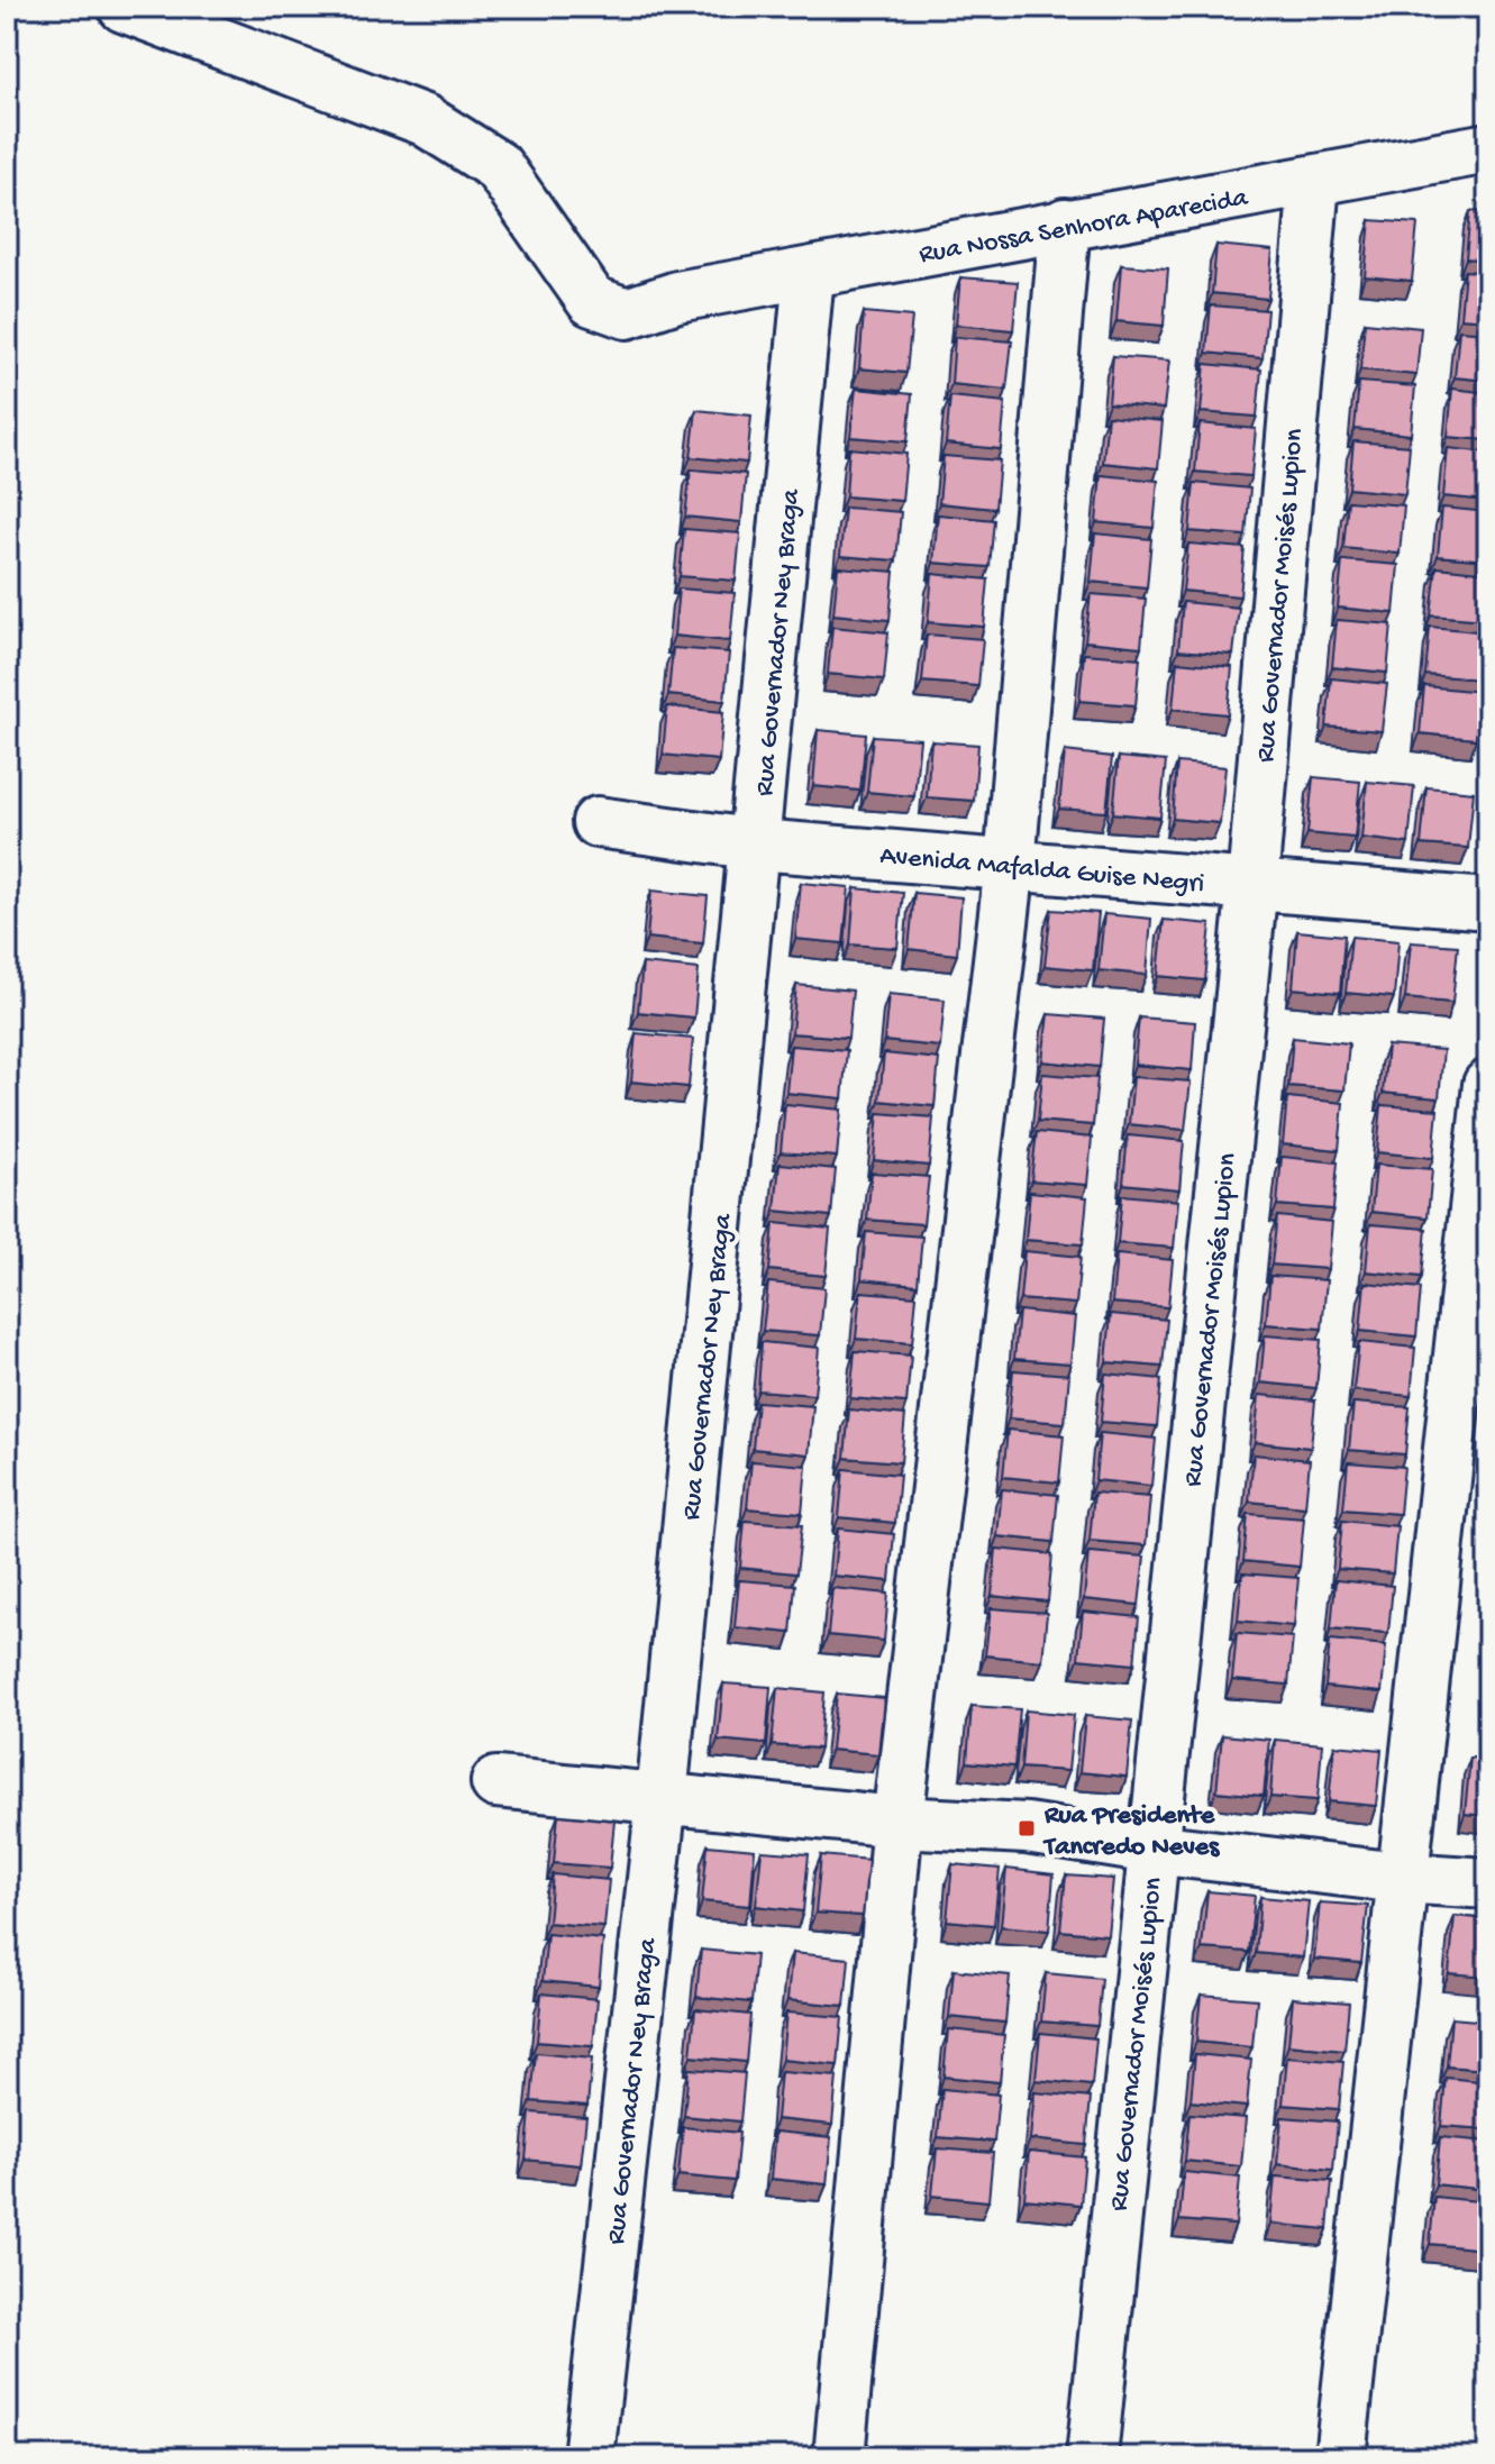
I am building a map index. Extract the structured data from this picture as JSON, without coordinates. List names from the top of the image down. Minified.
{"streets":{"street":["Rua Nossa Senhora Aparecida","Rua Governador Moisés Lupion","Rua Governador Ney Braga","Avenida Mafalda Guise Negri"]},"crossings":[["Rua Nossa Senhora Aparecida","Rua Governador Moisés Lupion"],["Rua Nossa Senhora Aparecida","Rua Governador Ney Braga"],["Rua Governador Moisés Lupion","Avenida Mafalda Guise Negri"],["Rua Governador Ney Braga","Avenida Mafalda Guise Negri"]],"places":{"transit":["Rua Presidente Tancredo Neves"]}}
